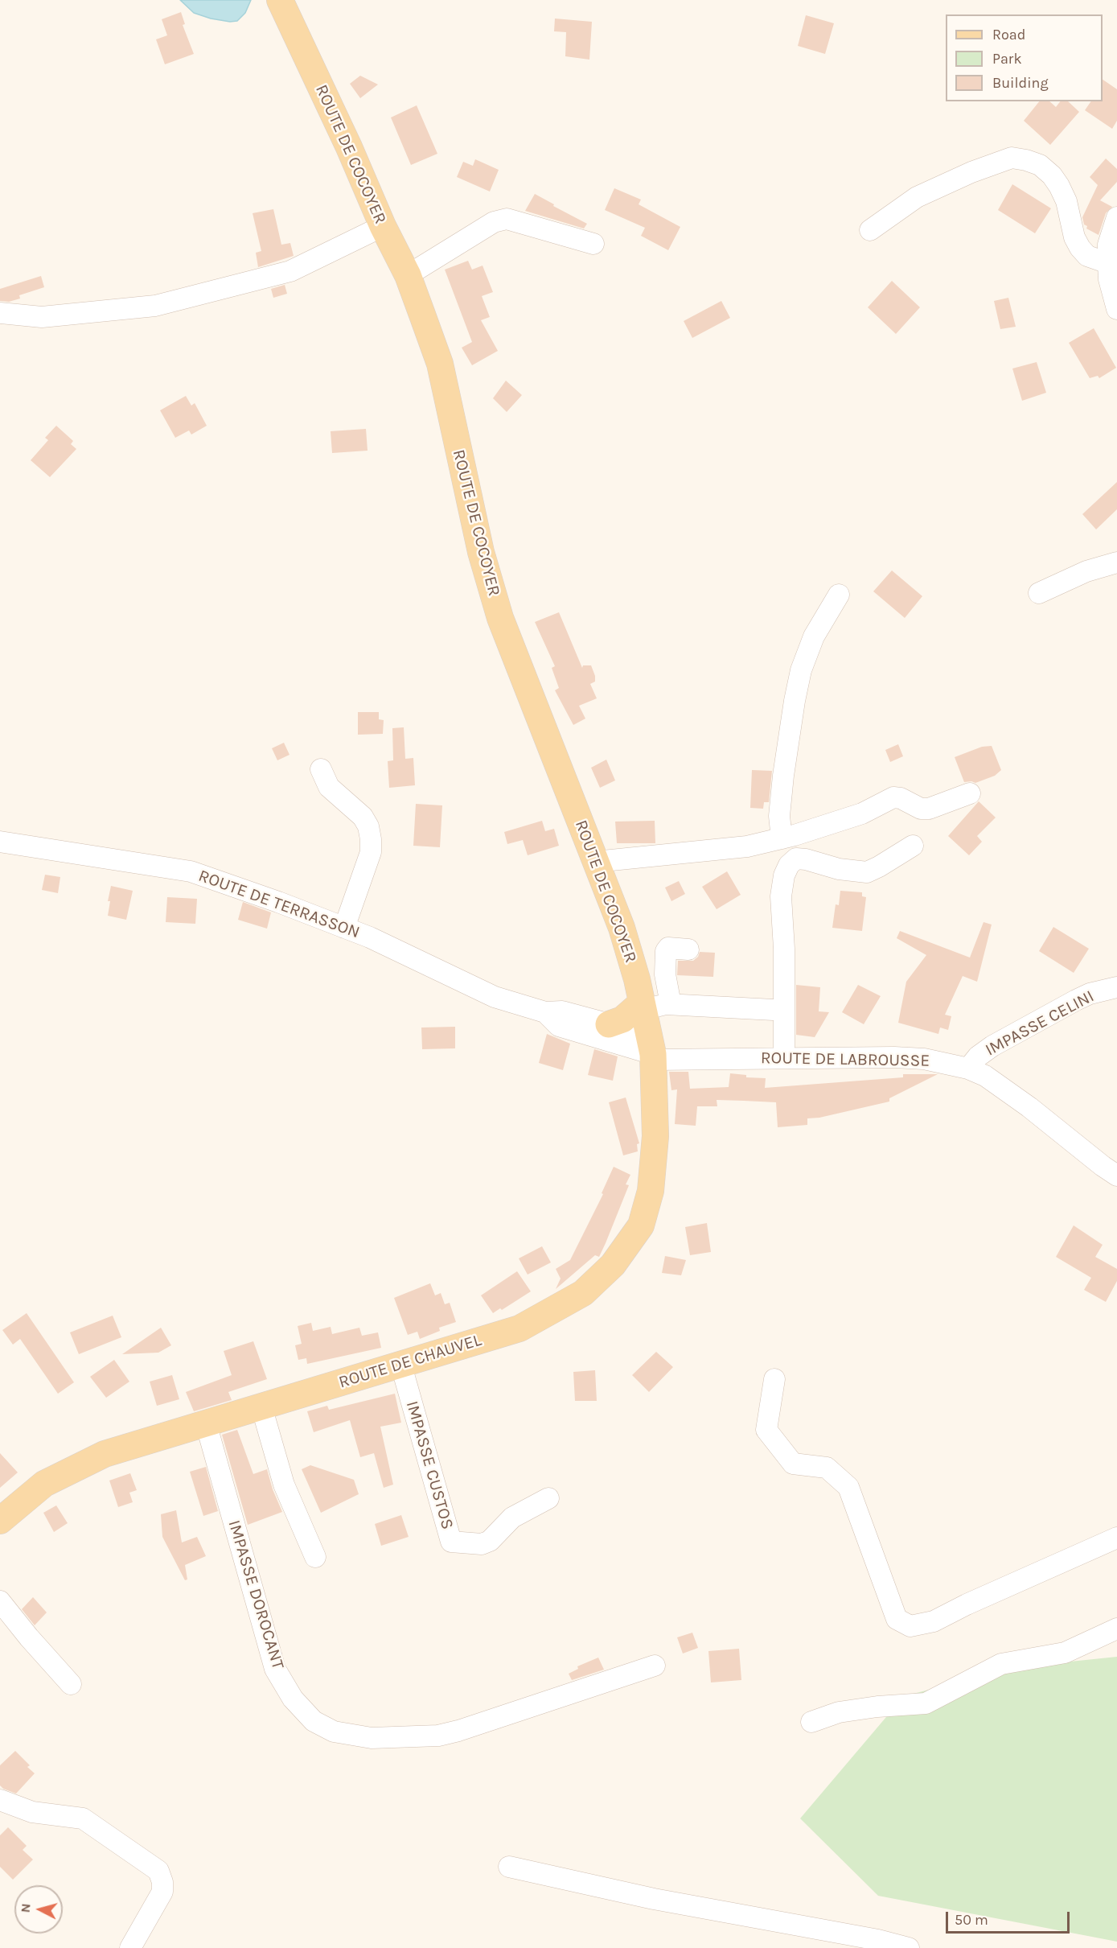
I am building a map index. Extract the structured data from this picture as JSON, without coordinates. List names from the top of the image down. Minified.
{"streets":{"main road":["ROUTE DE COCOYER","ROUTE DE CHAUVEL"],"street":["ROUTE DE TERRASSON","IMPASSE CELINI","ROUTE DE LABROUSSE","IMPASSE CUSTOS","IMPASSE DOROCANT"]},"crossings":[["ROUTE DE COCOYER","ROUTE DE TERRASSON"],["ROUTE DE COCOYER","ROUTE DE LABROUSSE"],["ROUTE DE COCOYER","ROUTE DE CHAUVEL"],["ROUTE DE TERRASSON","ROUTE DE LABROUSSE"],["ROUTE DE TERRASSON","ROUTE DE CHAUVEL"],["IMPASSE CELINI","ROUTE DE LABROUSSE"],["ROUTE DE LABROUSSE","ROUTE DE CHAUVEL"],["ROUTE DE CHAUVEL","IMPASSE CUSTOS"],["ROUTE DE CHAUVEL","IMPASSE DOROCANT"]],"legend":["Road","Park","Building"],"scale_bar":"50 m","north":"left"}
